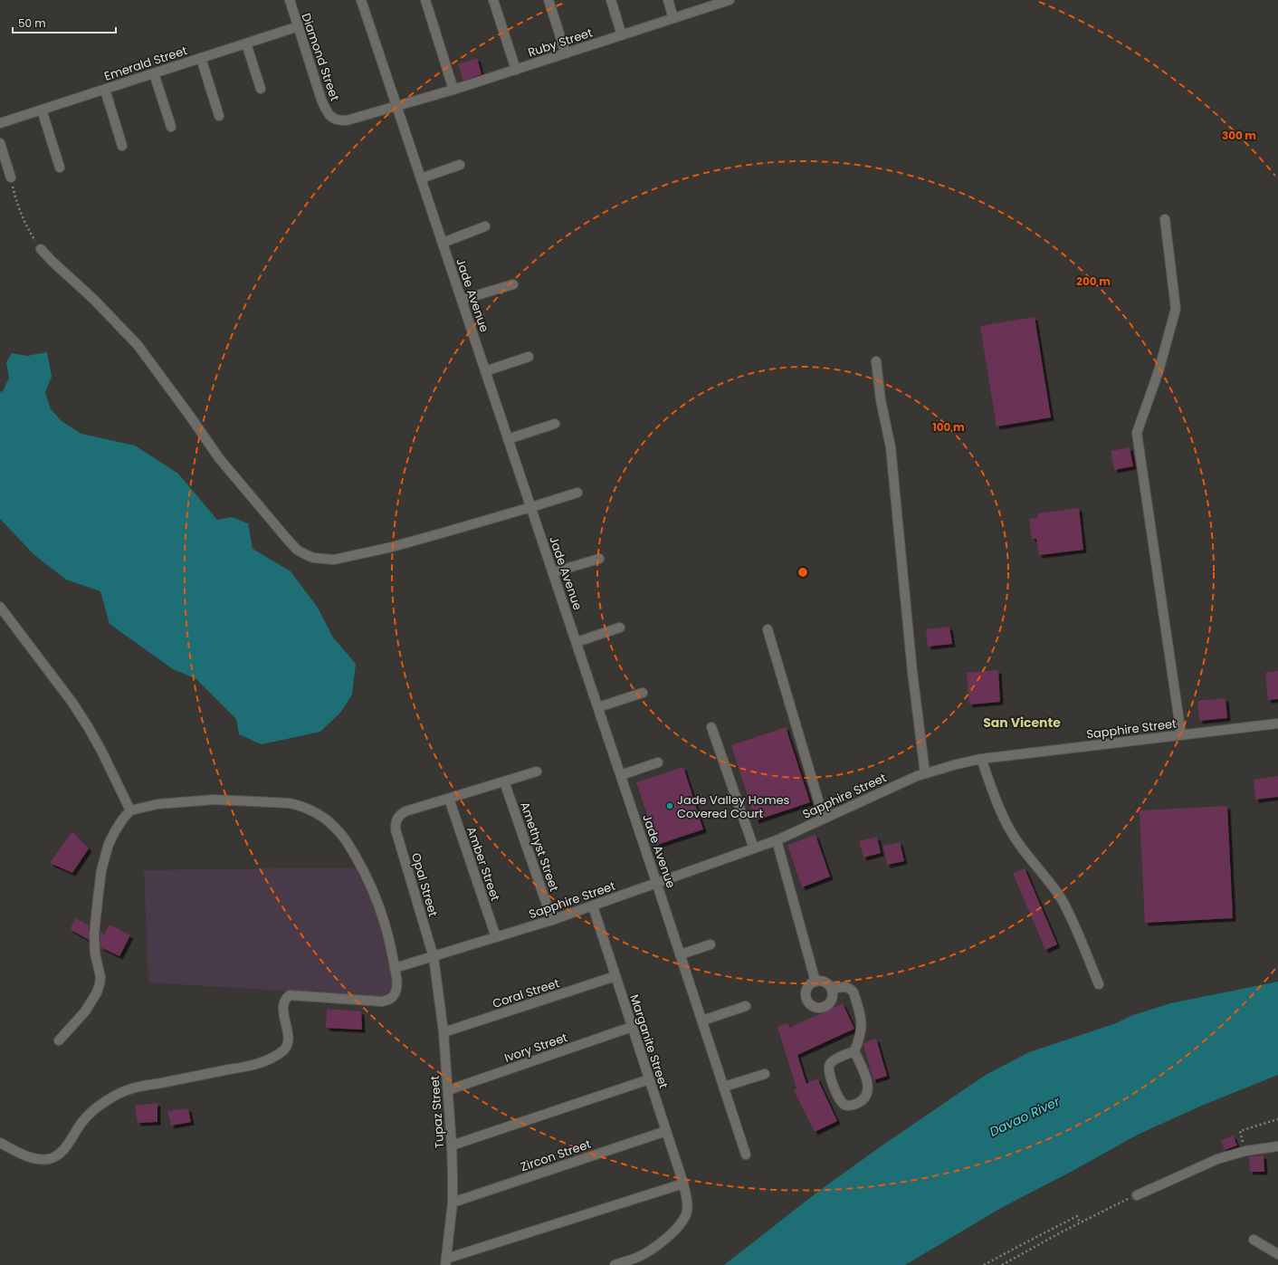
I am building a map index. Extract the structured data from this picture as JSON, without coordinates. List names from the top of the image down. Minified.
{"streets":{"street":["Ruby Street","Diamond Street","Emerald Street","Jade Avenue","Sapphire Street","Amethyst Street","Amber Street","Opal Street","Coral Street","Marganite Street","Ivory Street","Tupaz Street","Zircon Street"]},"crossings":[["Ruby Street","Diamond Street"],["Ruby Street","Jade Avenue"],["Diamond Street","Emerald Street"],["Diamond Street","Jade Avenue"],["Jade Avenue","Sapphire Street"],["Sapphire Street","Amethyst Street"],["Sapphire Street","Amber Street"],["Sapphire Street","Opal Street"],["Sapphire Street","Marganite Street"],["Sapphire Street","Tupaz Street"],["Amber Street","Opal Street"],["Opal Street","Tupaz Street"],["Coral Street","Marganite Street"],["Coral Street","Tupaz Street"],["Marganite Street","Ivory Street"],["Marganite Street","Zircon Street"],["Ivory Street","Tupaz Street"],["Tupaz Street","Zircon Street"]],"districts":["San Vicente"],"water":["Davao River"],"places":["Jade Valley Homes Covered Court"],"scale_bar":"50 m","rings":["300 m","200 m","100 m"]}
